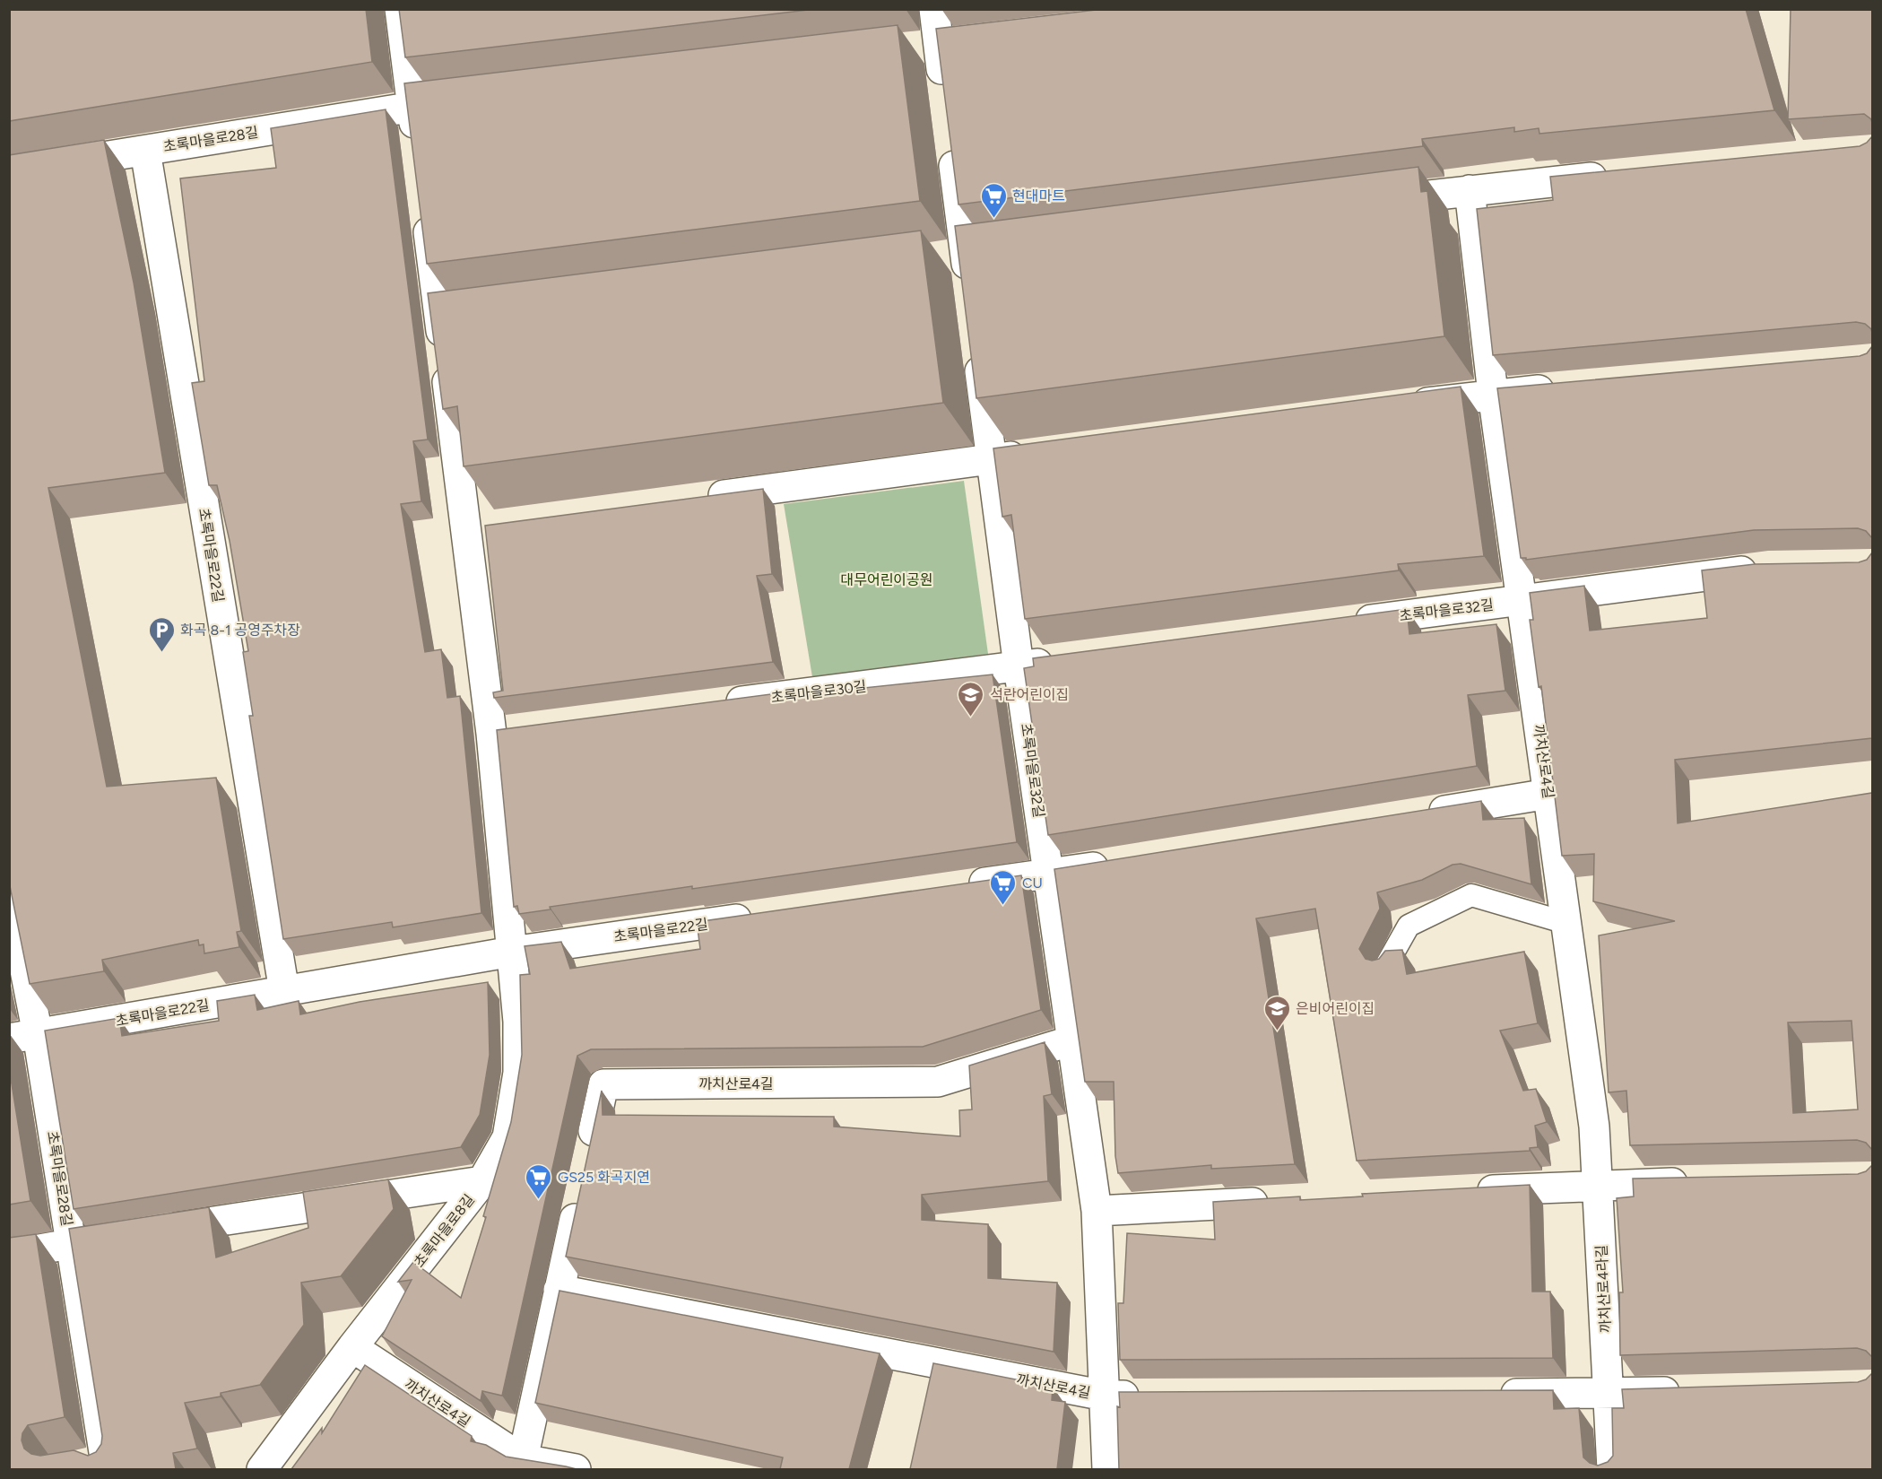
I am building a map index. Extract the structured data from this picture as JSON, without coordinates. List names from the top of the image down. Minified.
{"streets":{"street":["초록마을로28길","초록마을로22길","초록마을로32길","초록마을로30길","까치산로4길","초록마을로8길","까치산로4라길"]},"crossings":[["초록마을로28길","초록마을로22길"],["초록마을로22길","초록마을로8길"],["초록마을로32길","초록마을로30길"],["초록마을로32길","까치산로4길"],["까치산로4길","초록마을로8길"],["까치산로4길","까치산로4라길"]],"parks":["대무어린이공원"],"places":{"supermarket":["현대마트","CU","GS25 화곡지연"],"parking":["화곡 8-1 공영주차장"],"school or university":["석란어린이집","은비어린이집"]}}
